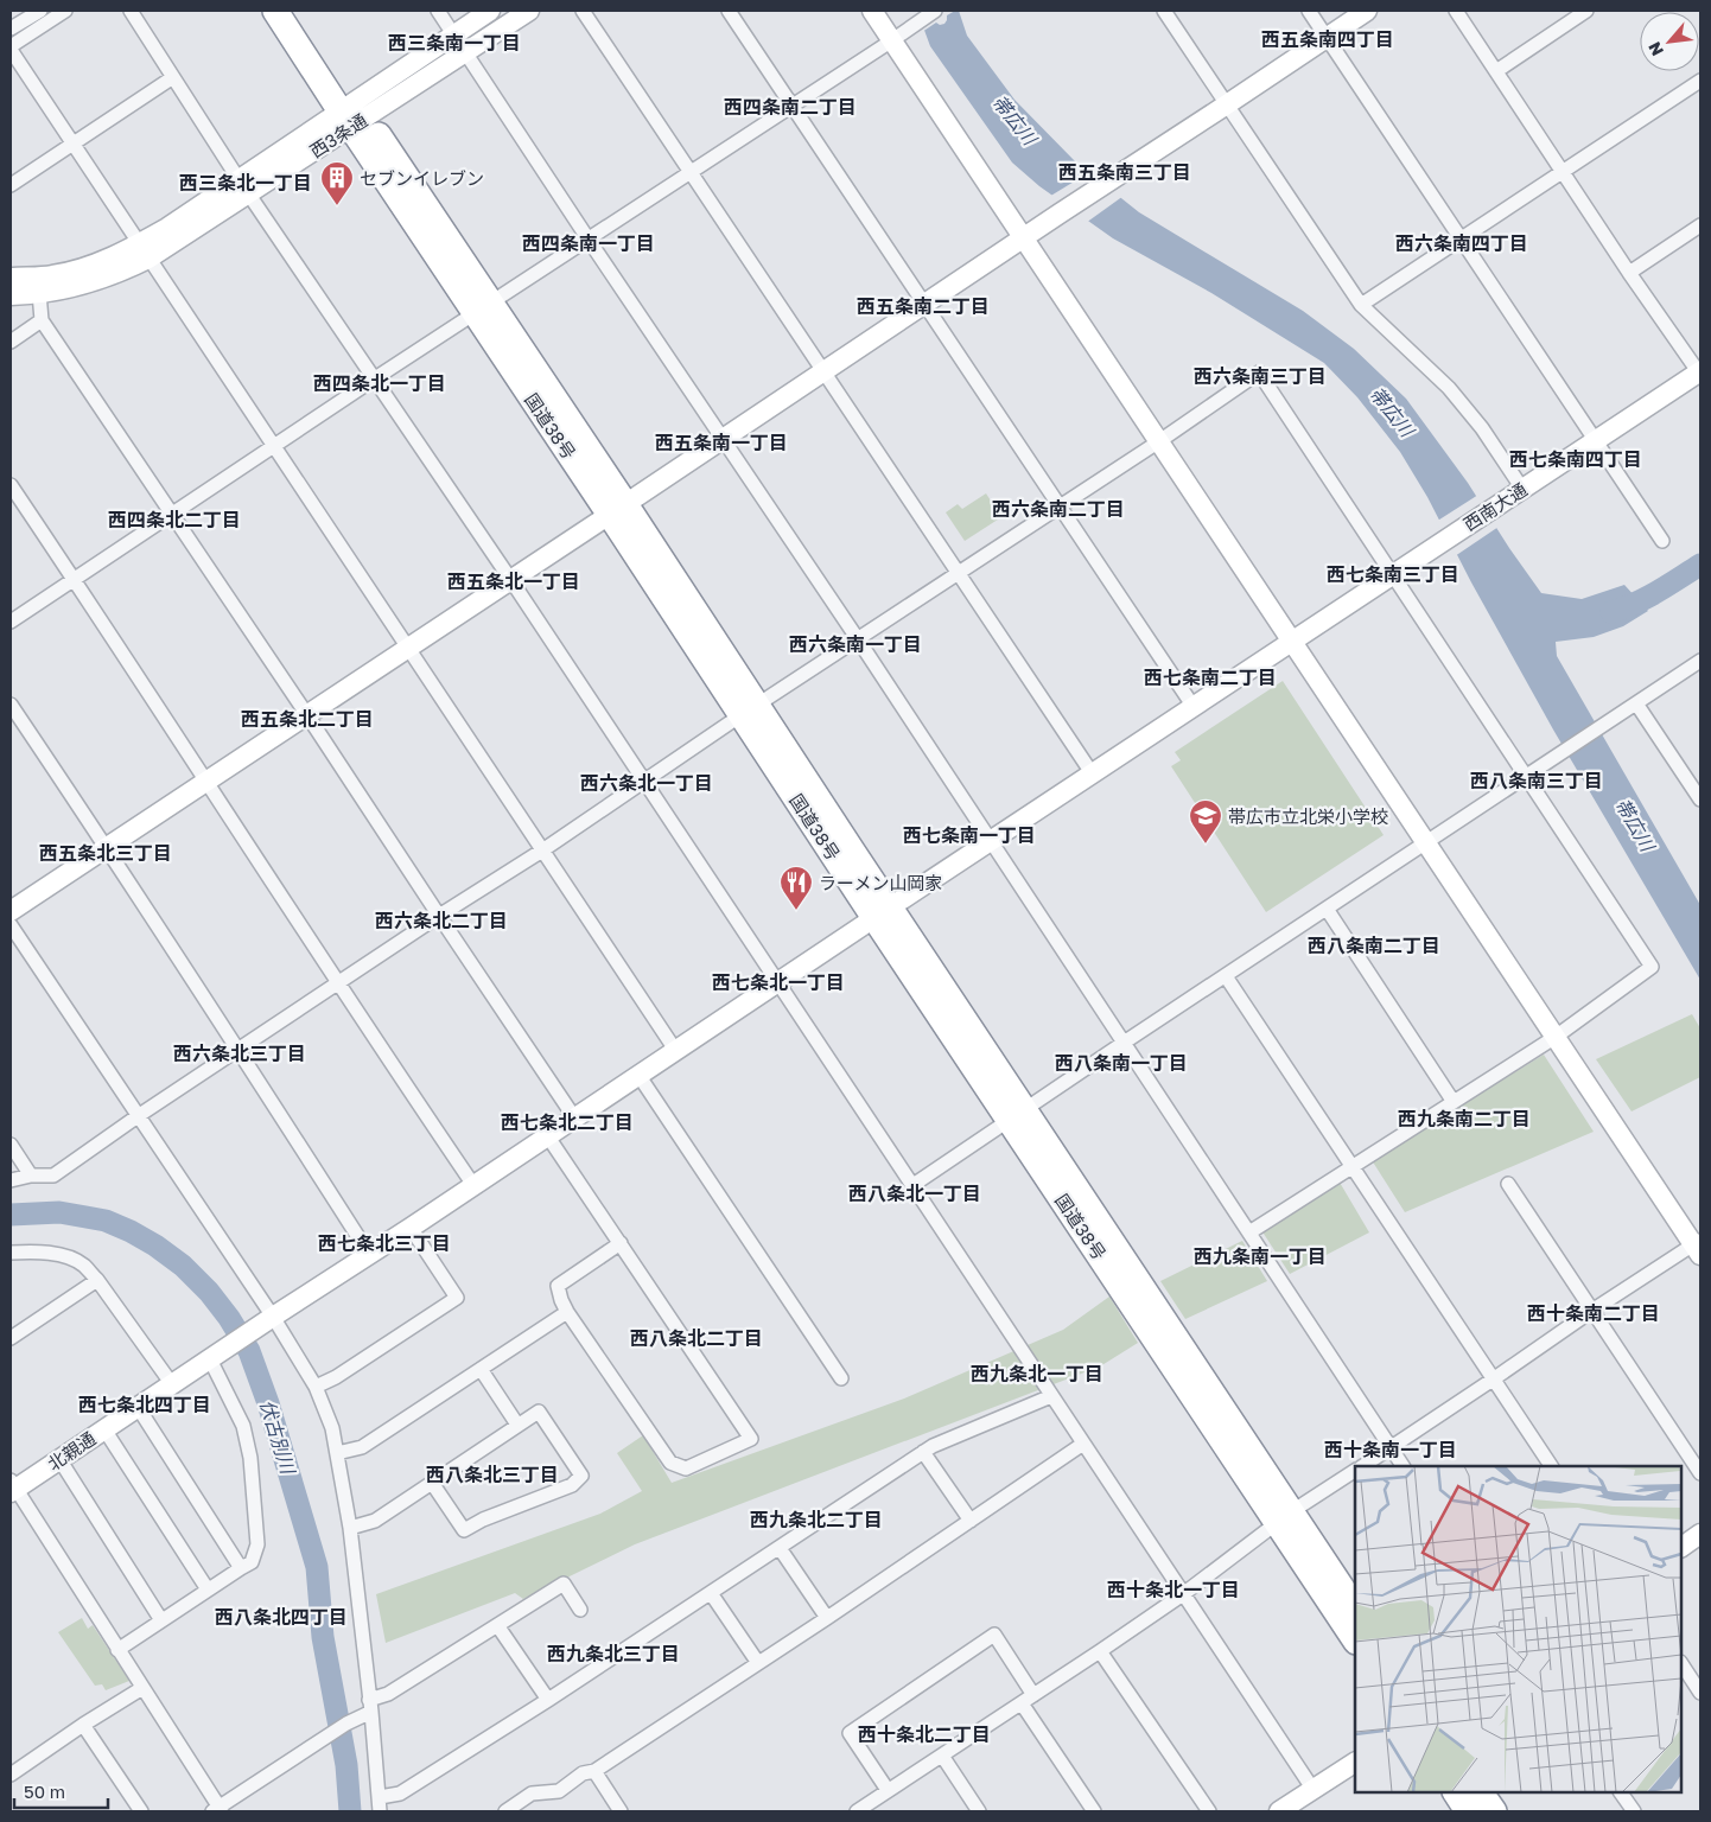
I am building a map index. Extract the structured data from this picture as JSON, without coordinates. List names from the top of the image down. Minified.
{"streets":{"highway":["国道38号"],"street":["西3条通","西南大通","北親通"]},"crossings":[["西3条通","国道38号"],["国道38号","西南大通"],["国道38号","北親通"],["西南大通","北親通"]],"districts":["西五条南四丁目","西三条南一丁目","西四条南二丁目","西五条南三丁目","西三条北一丁目","西四条南一丁目","西六条南四丁目","西五条南二丁目","西六条南三丁目","西四条北一丁目","西五条南一丁目","西七条南四丁目","西六条南二丁目","西四条北二丁目","西七条南三丁目","西五条北一丁目","西六条南一丁目","西七条南二丁目","西五条北二丁目","西八条南三丁目","西六条北一丁目","西七条南一丁目","西五条北三丁目","西六条北二丁目","西八条南二丁目","西七条北一丁目","西六条北三丁目","西八条南一丁目","西九条南二丁目","西七条北二丁目","西八条北一丁目","西七条北三丁目","西九条南一丁目","西十条南二丁目","西八条北二丁目","西九条北一丁目","西七条北四丁目","西十条南一丁目","西八条北三丁目","西九条北二丁目","西十条北一丁目","西八条北四丁目","西九条北三丁目","西十条北二丁目"],"water":["帯広川","伏古別川"],"places":{"building":["セブンイレブン"],"school or university":["帯広市立北栄小学校"],"restaurant":["ラーメン山岡家"]},"scale_bar":"50 m","north":"bottom left"}
